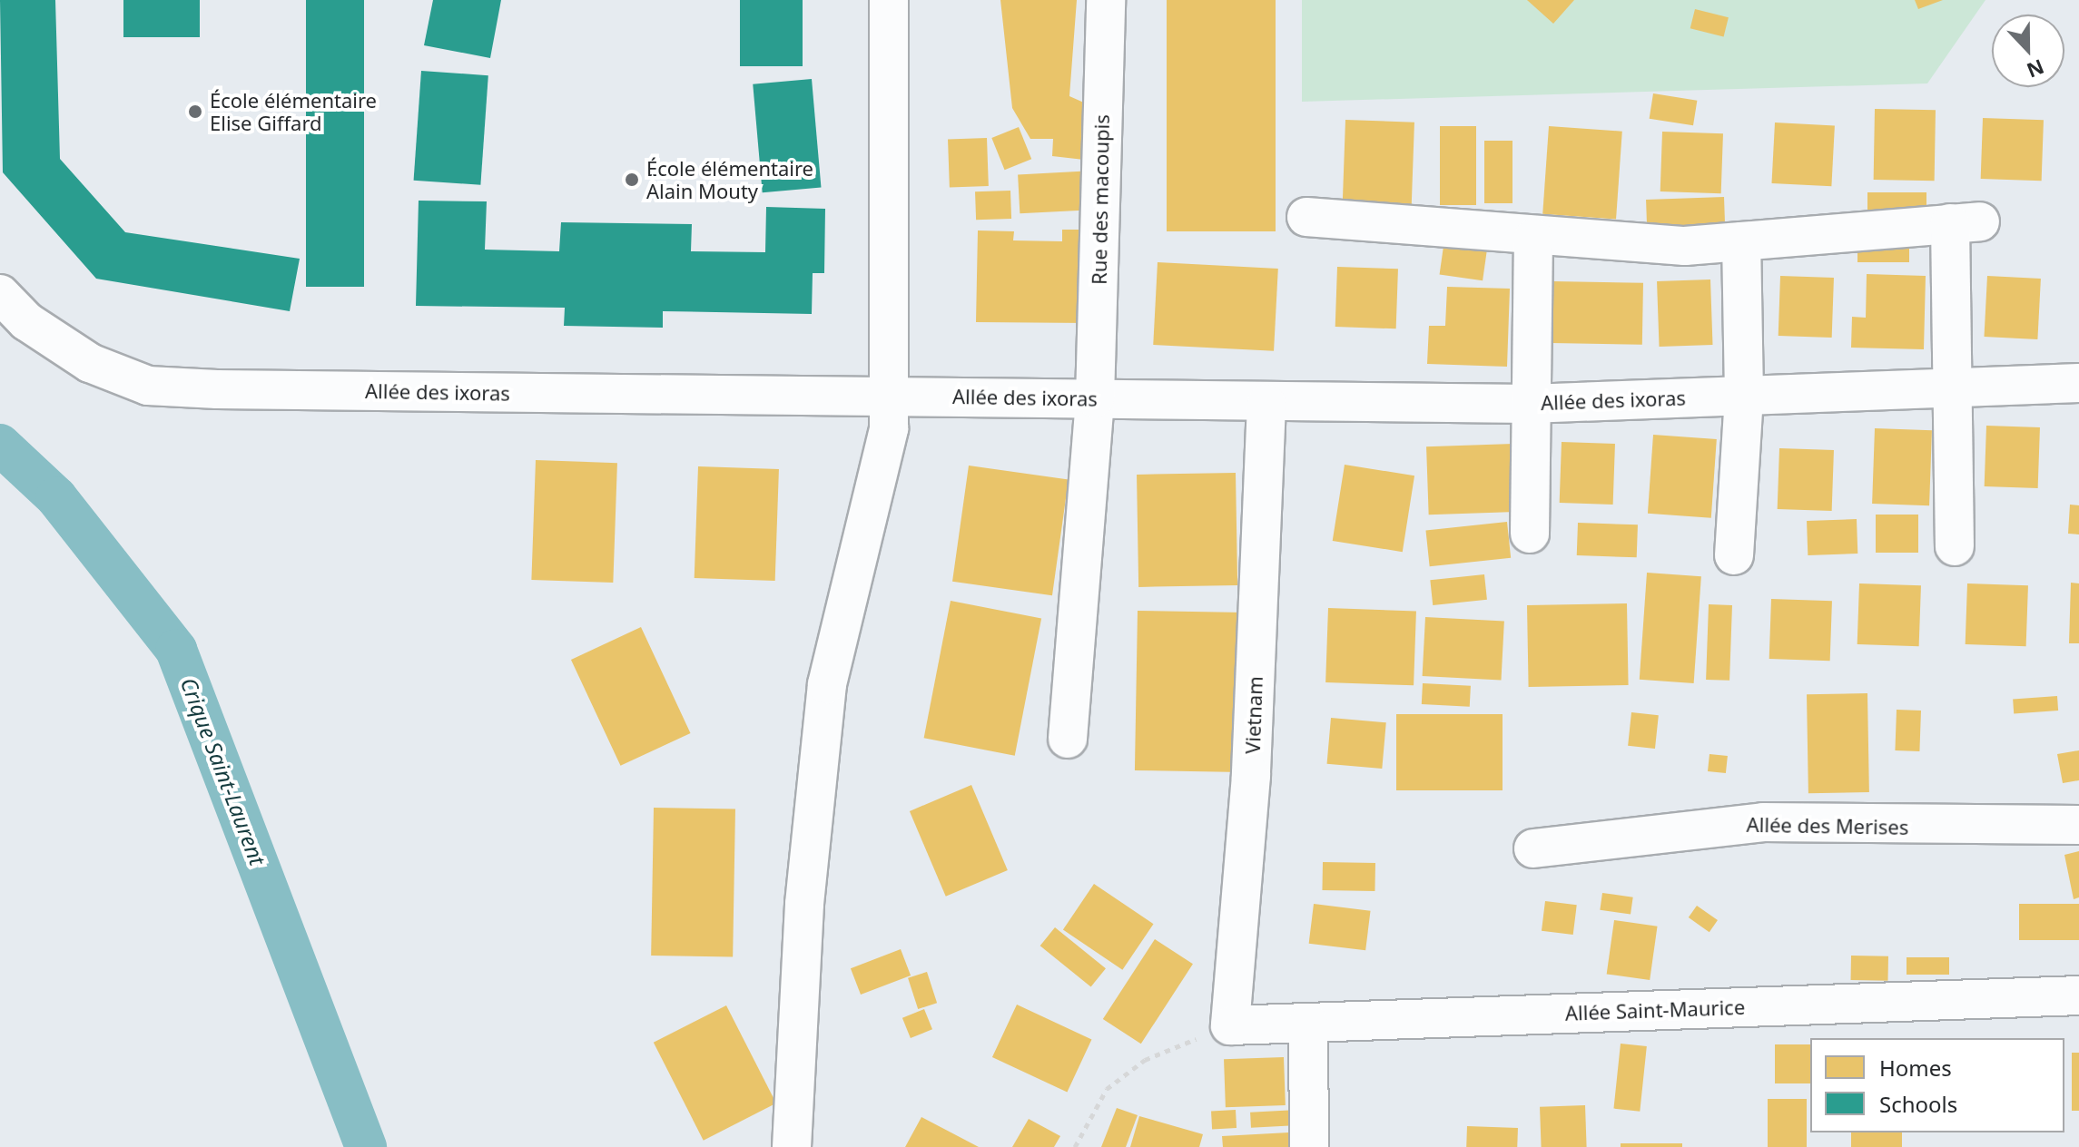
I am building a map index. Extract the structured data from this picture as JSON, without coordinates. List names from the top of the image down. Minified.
{"streets":{"street":["Rue des macoupis","Allée des ixoras","Vietnam","Allée des Merises","Allée Saint-Maurice"]},"crossings":[["Rue des macoupis","Allée des ixoras"],["Allée des ixoras","Vietnam"],["Vietnam","Allée Saint-Maurice"]],"water":["Crique Saint-Laurent"],"places":["École élémentaire Elise Giffard","École élémentaire Alain Mouty"],"legend":["Homes","Schools"],"north":"bottom"}
